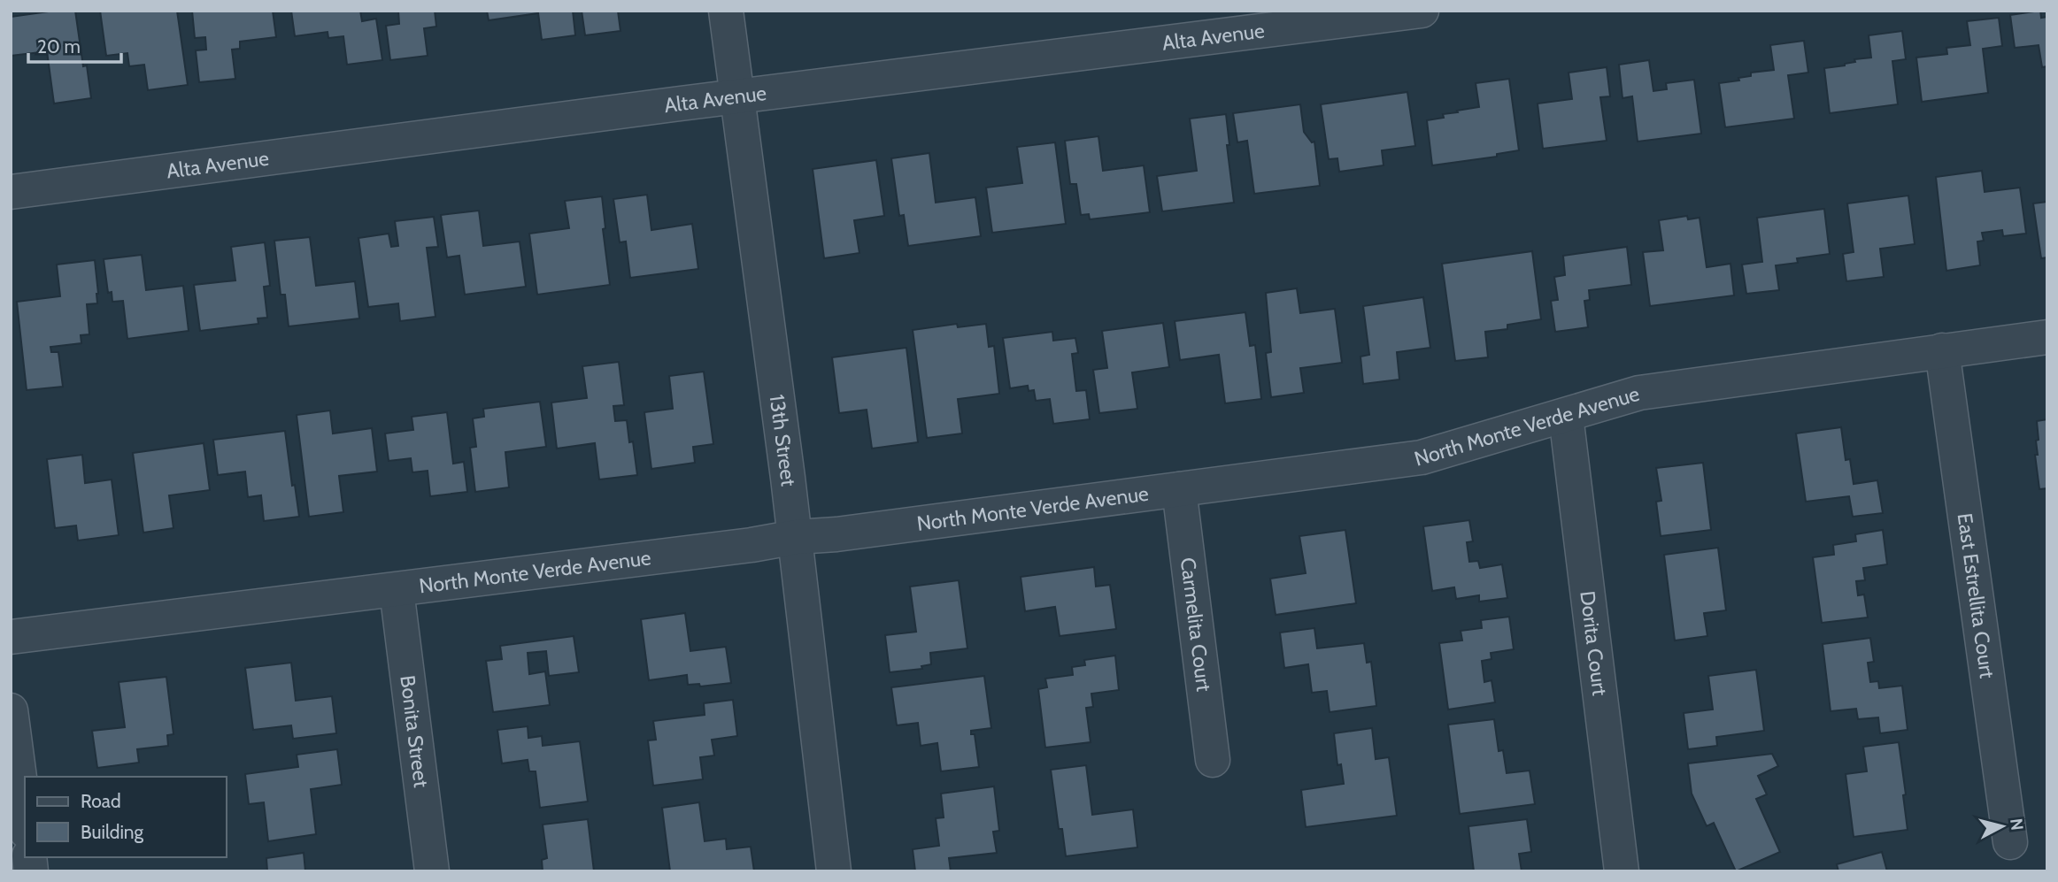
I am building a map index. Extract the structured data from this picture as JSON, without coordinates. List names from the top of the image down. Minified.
{"streets":{"street":["Alta Avenue","North Monte Verde Avenue","13th Street","East Estrellita Court","Carmelita Court","Dorita Court","Bonita Street"]},"crossings":[["Alta Avenue","13th Street"],["North Monte Verde Avenue","13th Street"],["North Monte Verde Avenue","East Estrellita Court"],["North Monte Verde Avenue","Carmelita Court"],["North Monte Verde Avenue","Dorita Court"],["North Monte Verde Avenue","Bonita Street"]],"legend":["Road","Building"],"scale_bar":"20 m","north":"right"}
